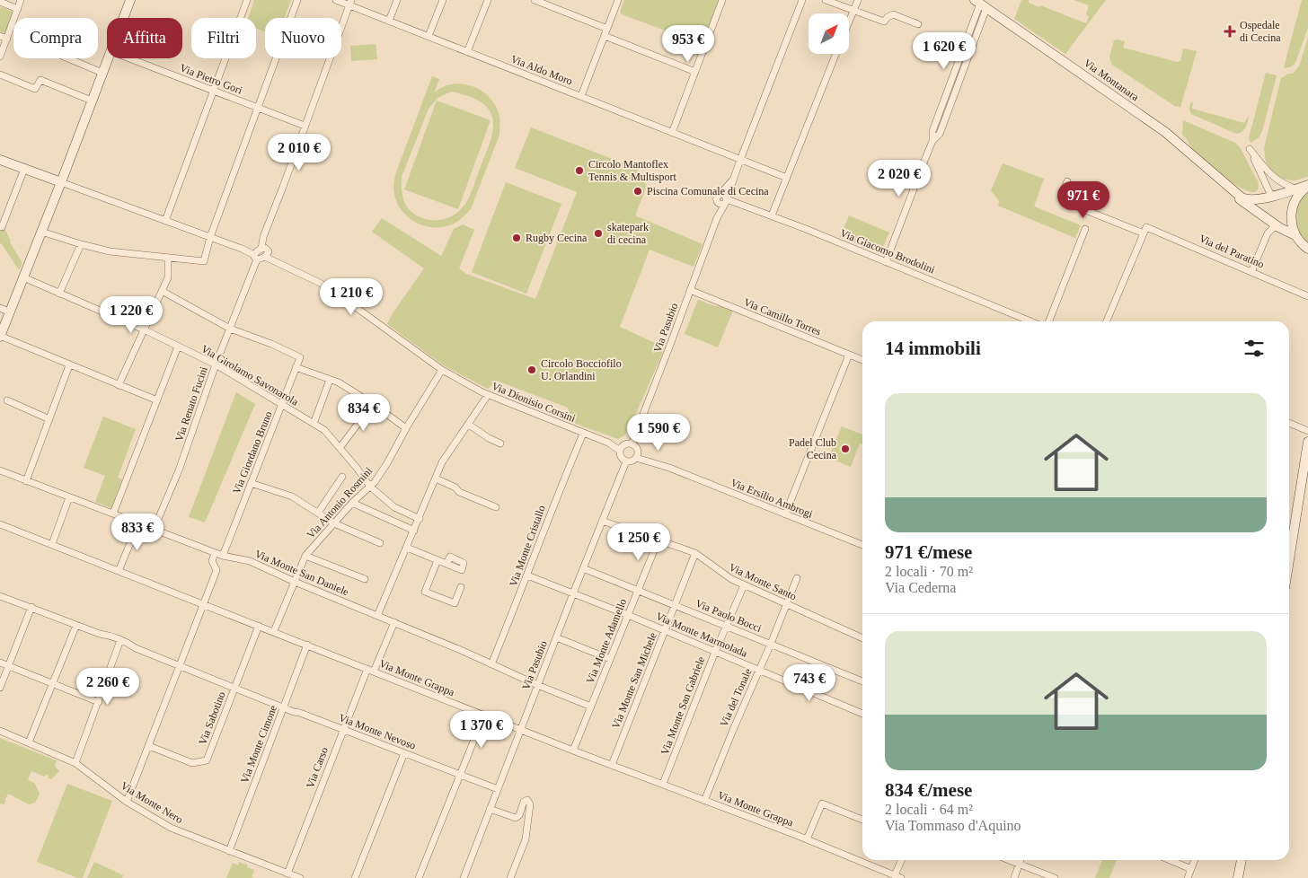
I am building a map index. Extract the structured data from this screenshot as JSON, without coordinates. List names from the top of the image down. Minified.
{"streets":{"main road":["Via Montanara"],"street":["Via Aldo Moro","Via Pietro Gori","Via Giacomo Brodolini","Via del Paratino","Via Camillo Torres","Via Pasubio","Via Girolamo Savonarola","Via Dionisio Corsini","Via Renato Fucini","Via Giordano Bruno","Via Ersilio Ambrogi","Via Antonio Rosmini","Via Monte Cristallo","Via Monte San Daniele","Via Monte Santo","Via Paolo Bocci","Via Monte Marmolada","Via Monte Adamello","Via Monte Grappa","Via Monte San Michele","Via del Tonale","Via Monte San Gabriele","Via Sabotino","Via Monte Nevoso","Via Monte Cimone","Via Carso","Via Monte Nero"]},"crossings":[["Via Aldo Moro","Via Pasubio"],["Via Giacomo Brodolini","Via Pasubio"],["Via Camillo Torres","Via Pasubio"],["Via Pasubio","Via Dionisio Corsini"],["Via Pasubio","Via Ersilio Ambrogi"],["Via Pasubio","Via Monte San Daniele"],["Via Pasubio","Via Monte Santo"],["Via Pasubio","Via Paolo Bocci"],["Via Pasubio","Via Monte Marmolada"],["Via Pasubio","Via Monte Grappa"],["Via Pasubio","Via Monte Nevoso"],["Via Girolamo Savonarola","Via Renato Fucini"],["Via Girolamo Savonarola","Via Giordano Bruno"],["Via Girolamo Savonarola","Via Antonio Rosmini"],["Via Dionisio Corsini","Via Ersilio Ambrogi"],["Via Dionisio Corsini","Via Antonio Rosmini"],["Via Dionisio Corsini","Via Monte Cristallo"],["Via Renato Fucini","Via Giordano Bruno"],["Via Renato Fucini","Via Monte San Daniele"],["Via Giordano Bruno","Via Monte San Daniele"],["Via Antonio Rosmini","Via Monte San Daniele"],["Via Antonio Rosmini","Via Monte Grappa"],["Via Monte Cristallo","Via Monte San Daniele"],["Via Monte Cristallo","Via Monte Marmolada"],["Via Monte San Daniele","Via Monte Adamello"],["Via Monte San Daniele","Via Carso"],["Via Monte Santo","Via Monte Adamello"],["Via Monte Santo","Via Monte San Michele"],["Via Monte Santo","Via del Tonale"],["Via Monte Santo","Via Monte San Gabriele"],["Via Paolo Bocci","Via Monte Adamello"],["Via Paolo Bocci","Via Monte San Michele"],["Via Paolo Bocci","Via del Tonale"],["Via Paolo Bocci","Via Monte San Gabriele"],["Via Monte Marmolada","Via Monte Adamello"],["Via Monte Marmolada","Via Monte San Michele"],["Via Monte Marmolada","Via del Tonale"],["Via Monte Marmolada","Via Monte San Gabriele"],["Via Monte Adamello","Via Monte Grappa"],["Via Monte Grappa","Via Monte San Michele"],["Via Monte Grappa","Via del Tonale"],["Via Monte Grappa","Via Monte San Gabriele"],["Via Monte Grappa","Via Sabotino"],["Via Monte Grappa","Via Monte Cimone"],["Via Monte Grappa","Via Carso"],["Via Sabotino","Via Monte Nevoso"],["Via Monte Nevoso","Via Monte Cimone"],["Via Monte Nevoso","Via Carso"],["Via Monte Cimone","Via Monte Nero"],["Via Carso","Via Monte Nero"]],"places":{"health":["Ospedale di Cecina"],"other":["Circolo Mantoflex Tennis & Multisport","Piscina Comunale di Cecina","skatepark di cecina","Rugby Cecina","Circolo Bocciofilo U. Orlandini","Padel Club Cecina"]},"north":"top right","page":{"chip":["Compra","Affitta","Filtri","Nuovo"],"price":["953 €","1 620 €","2 010 €","2 020 €","971 €","1 210 €","1 220 €","834 €","1 590 €","833 €","1 250 €","743 €","2 260 €","1 370 €"],"heading":"14 immobili","list":[{"name":"971 €/mese","note":"2 locali · 70 m² · Via Cederna"},{"name":"834 €/mese","note":"2 locali · 64 m² · Via Tommaso d'Aquino"}]}}
